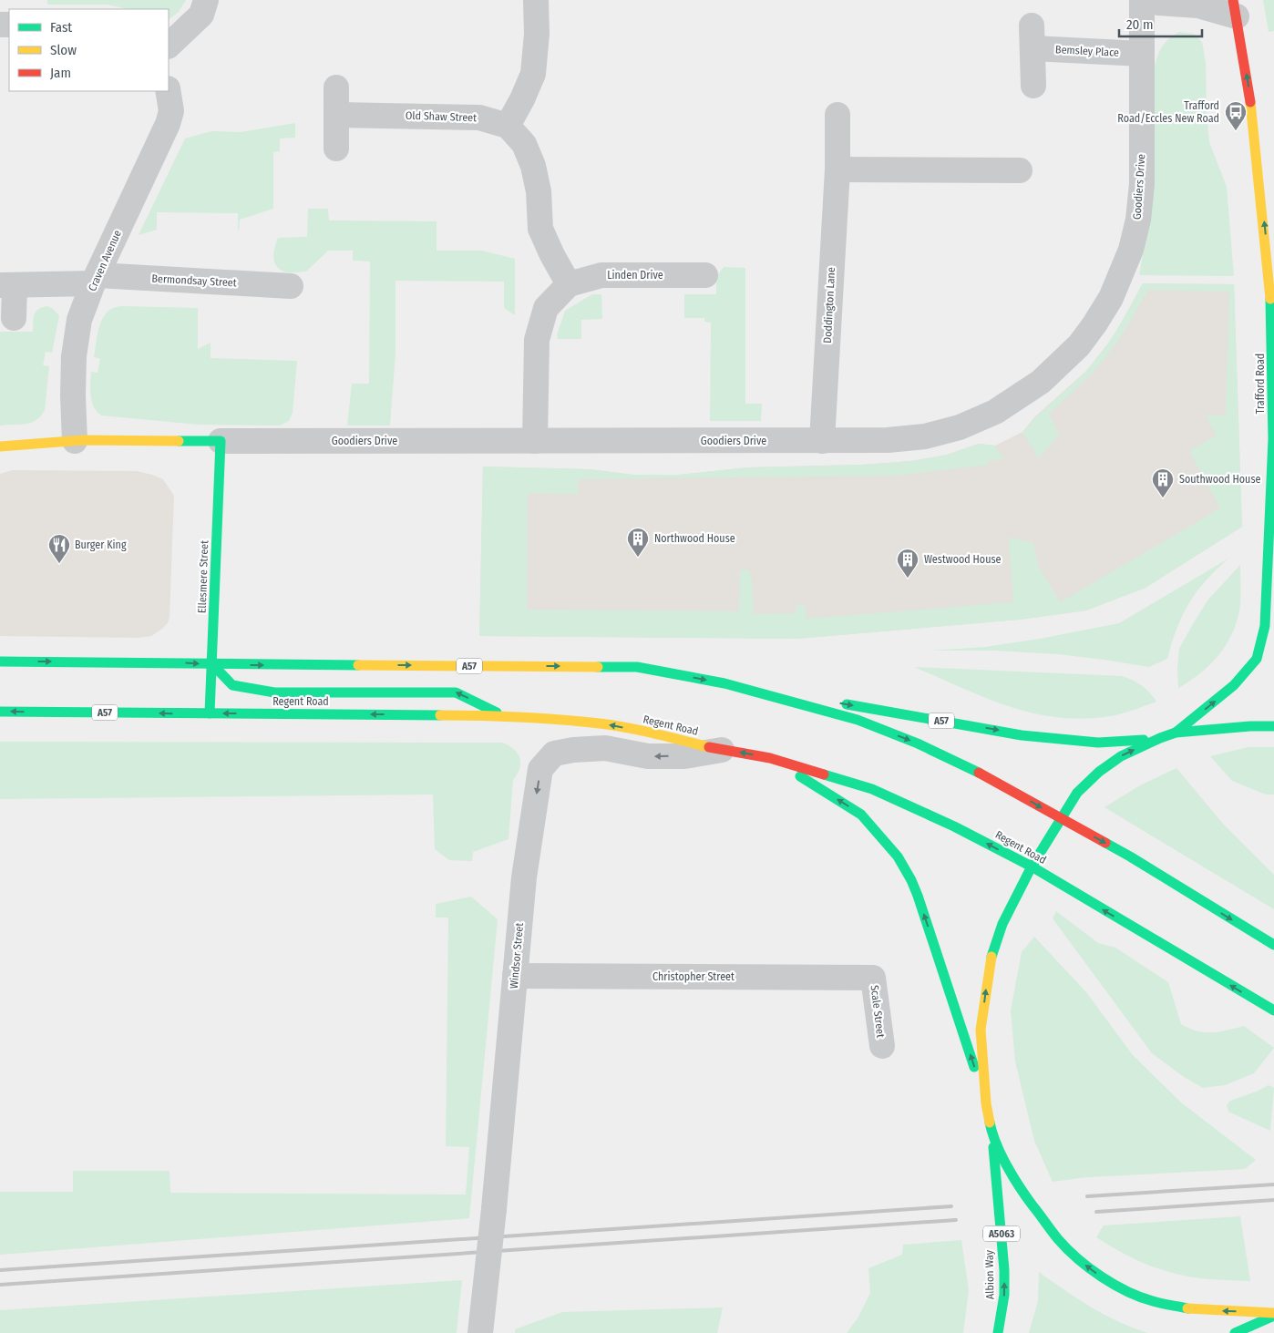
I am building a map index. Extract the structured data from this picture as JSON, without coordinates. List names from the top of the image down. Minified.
{"streets":{"main road":["Goodiers Drive","Trafford Road","Ellesmere Street","A57","Regent Road","A5063","Albion Way"],"street":["Bemsley Place","Old Shaw Street","Craven Avenue","Linden Drive","Bermondsay Street","Doddington Lane","Windsor Street","Christopher Street","Scale Street"]},"crossings":[["Bemsley Place","Goodiers Drive"],["Goodiers Drive","Craven Avenue"],["Goodiers Drive","Doddington Lane"],["Goodiers Drive","Ellesmere Street"],["Craven Avenue","Bermondsay Street"],["Ellesmere Street","A57"],["Ellesmere Street","Regent Road"],["A57","Regent Road"],["Regent Road","Windsor Street"],["Windsor Street","Christopher Street"],["Christopher Street","Scale Street"]],"one_way":["Trafford Road","Albion Way"],"places":{"bus stop":["Trafford Road/Eccles New Road"],"building":["Southwood House","Northwood House","Westwood House"],"restaurant":["Burger King"]},"legend":["Fast","Slow","Jam"],"scale_bar":"20 m"}
